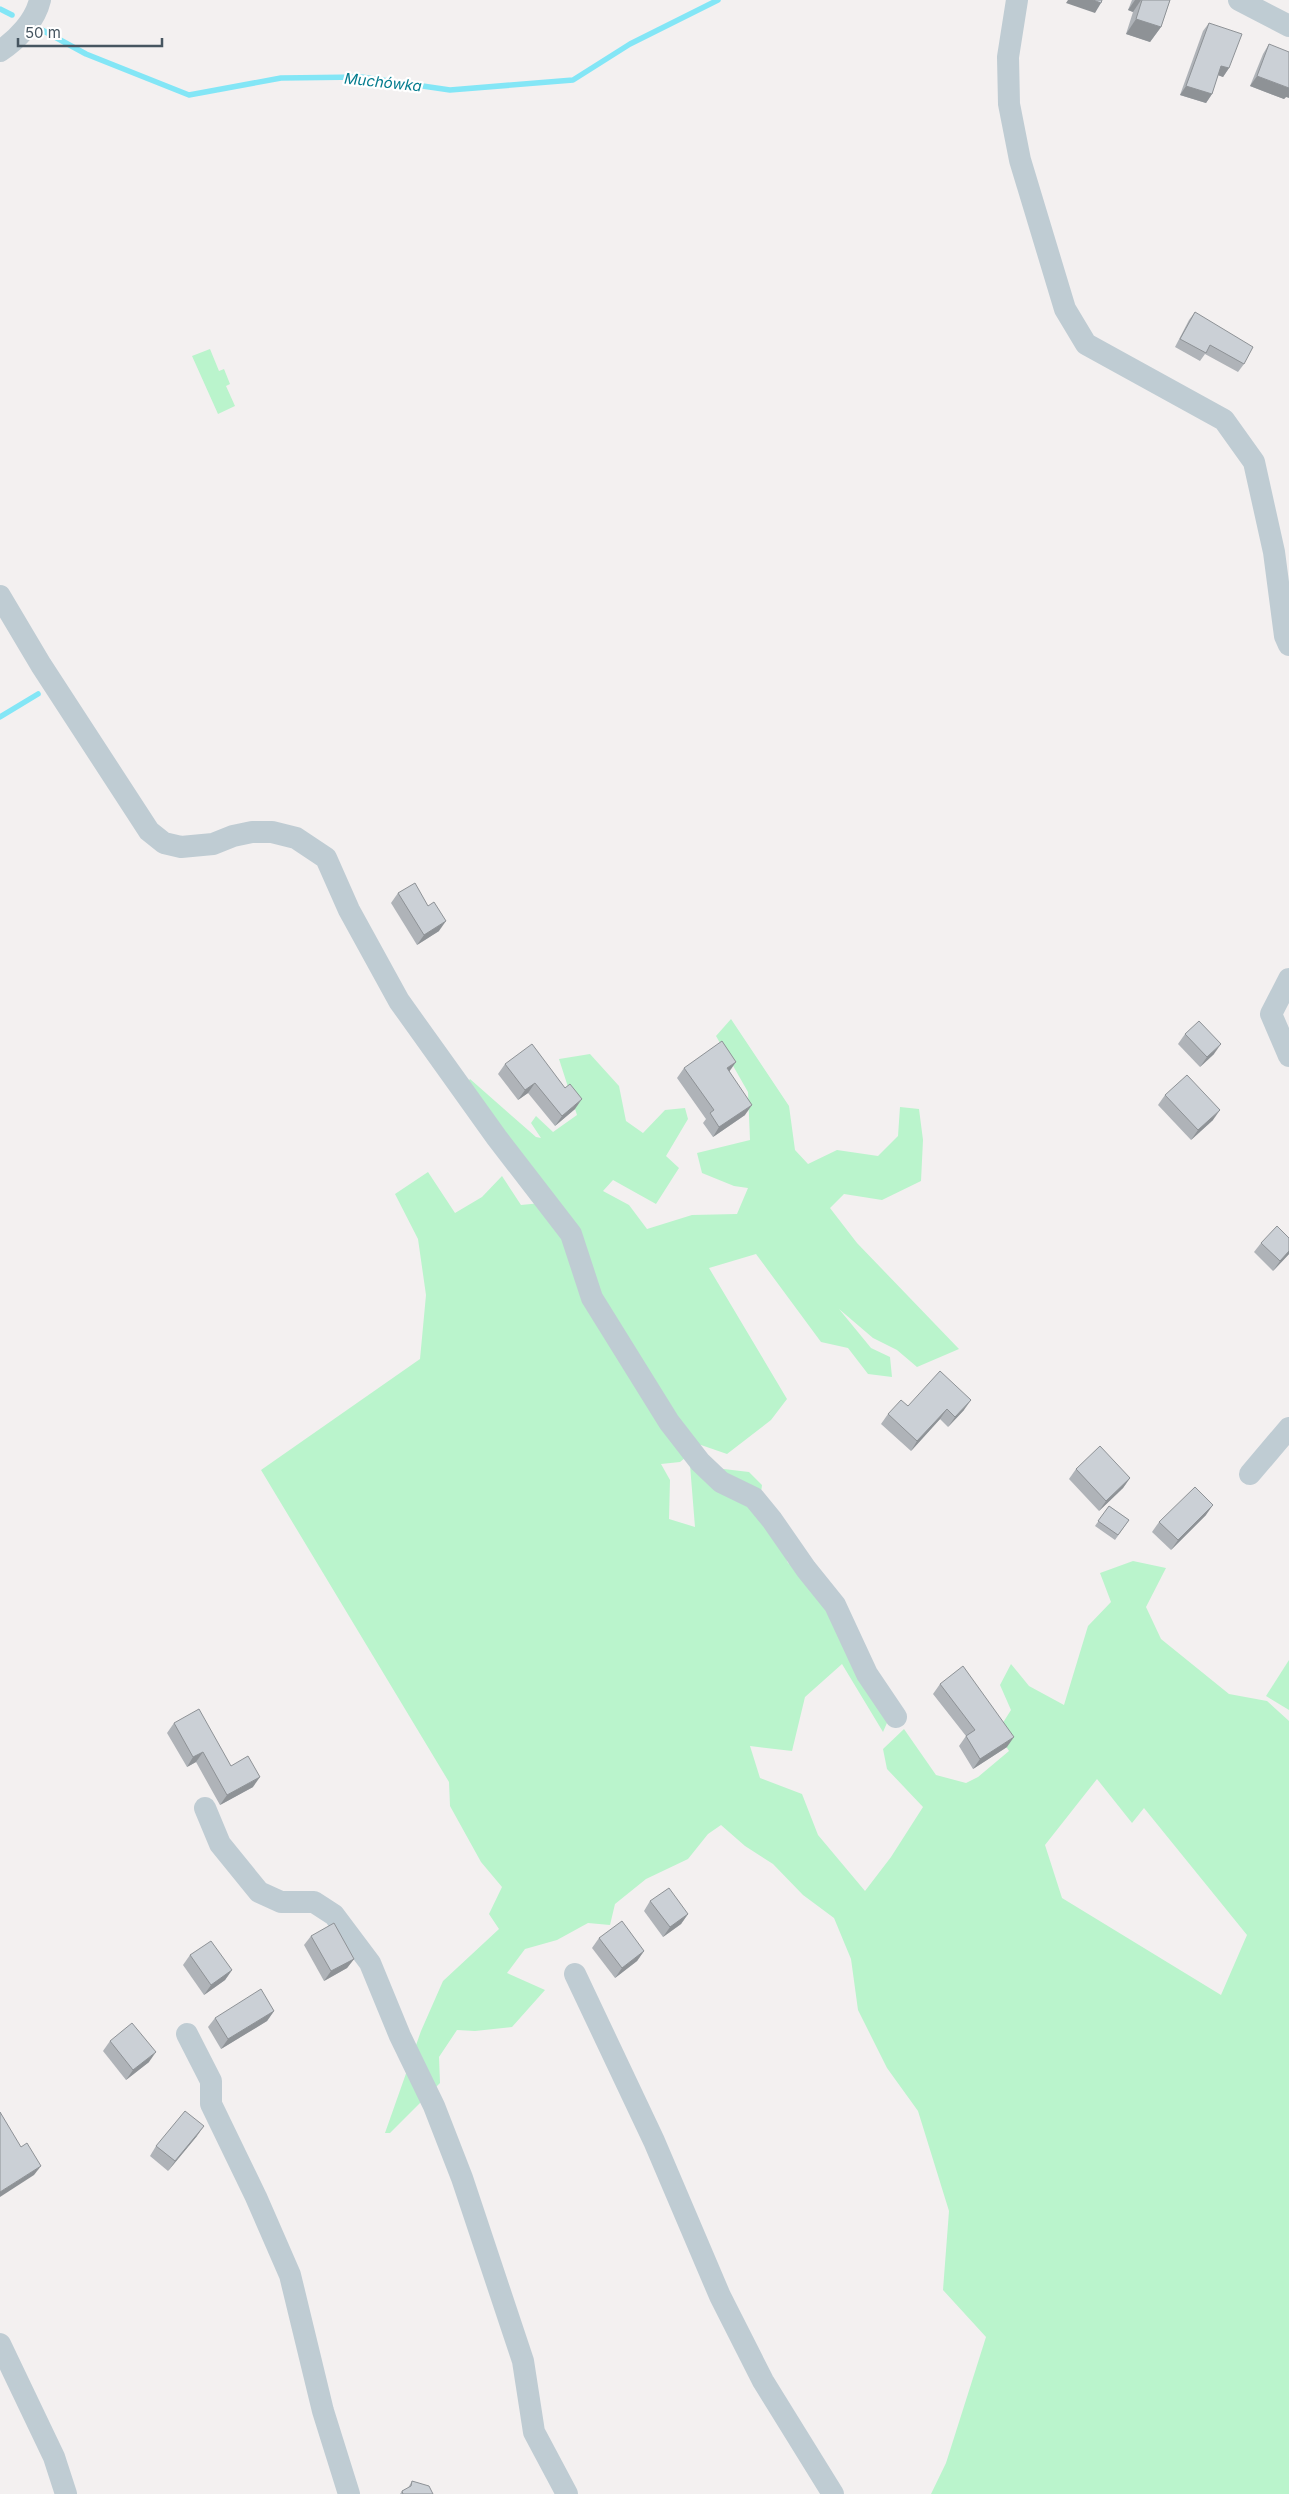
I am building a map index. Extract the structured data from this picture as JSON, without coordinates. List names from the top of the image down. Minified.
{"water":["Muchówka"],"scale_bar":"50 m"}
